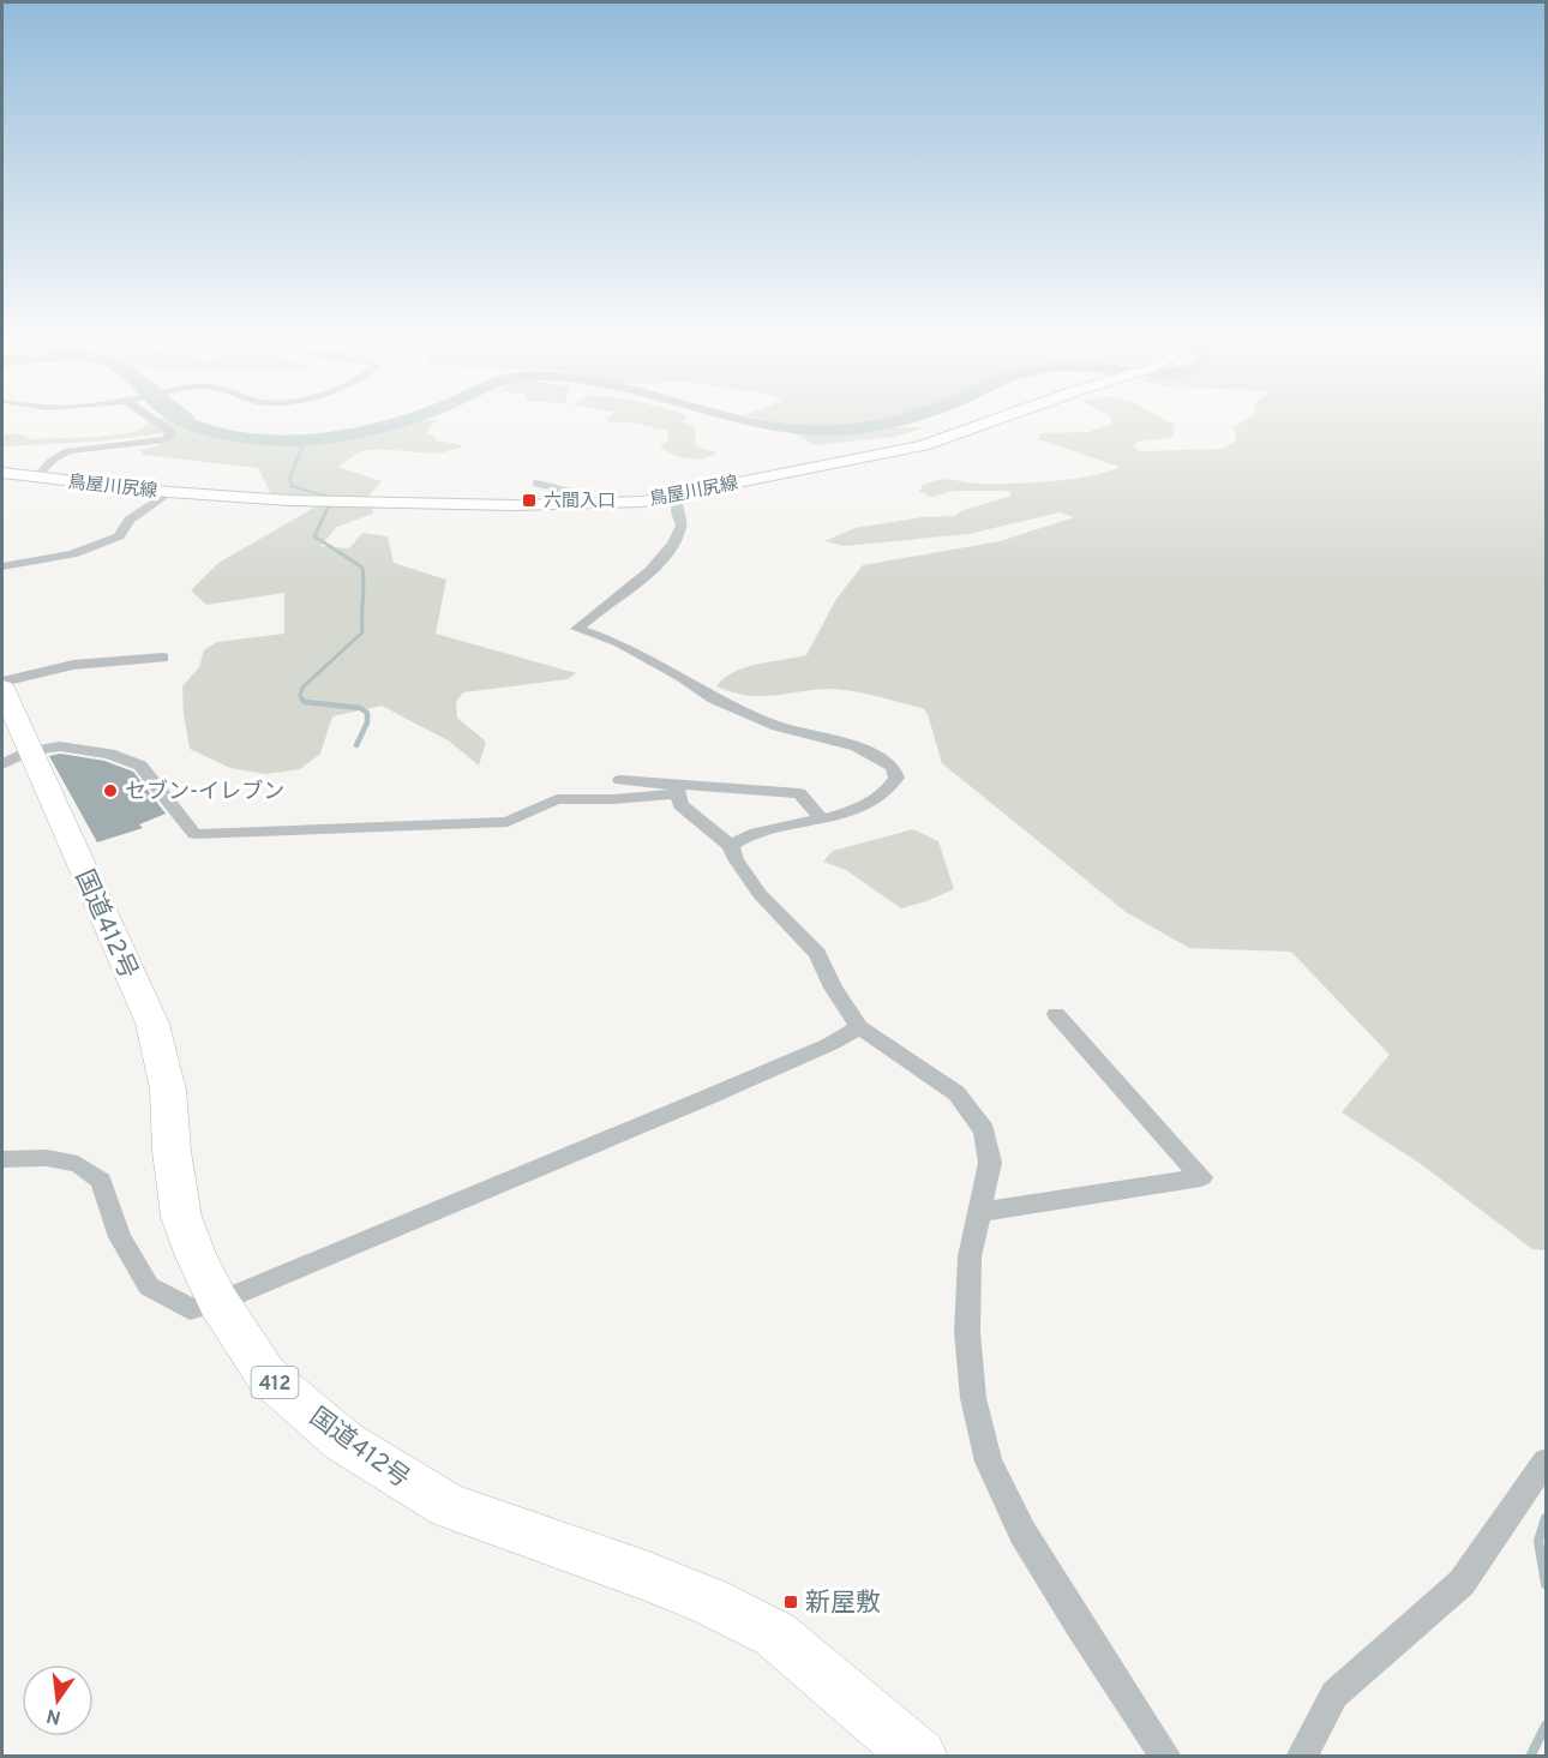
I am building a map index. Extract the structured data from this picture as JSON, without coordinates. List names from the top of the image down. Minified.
{"streets":{"highway":["国道412号","412"],"main road":["鳥屋川尻線"]},"places":{"transit":["六間入口","新屋敷"],"other":["セブン-イレブン"]},"north":"bottom"}
